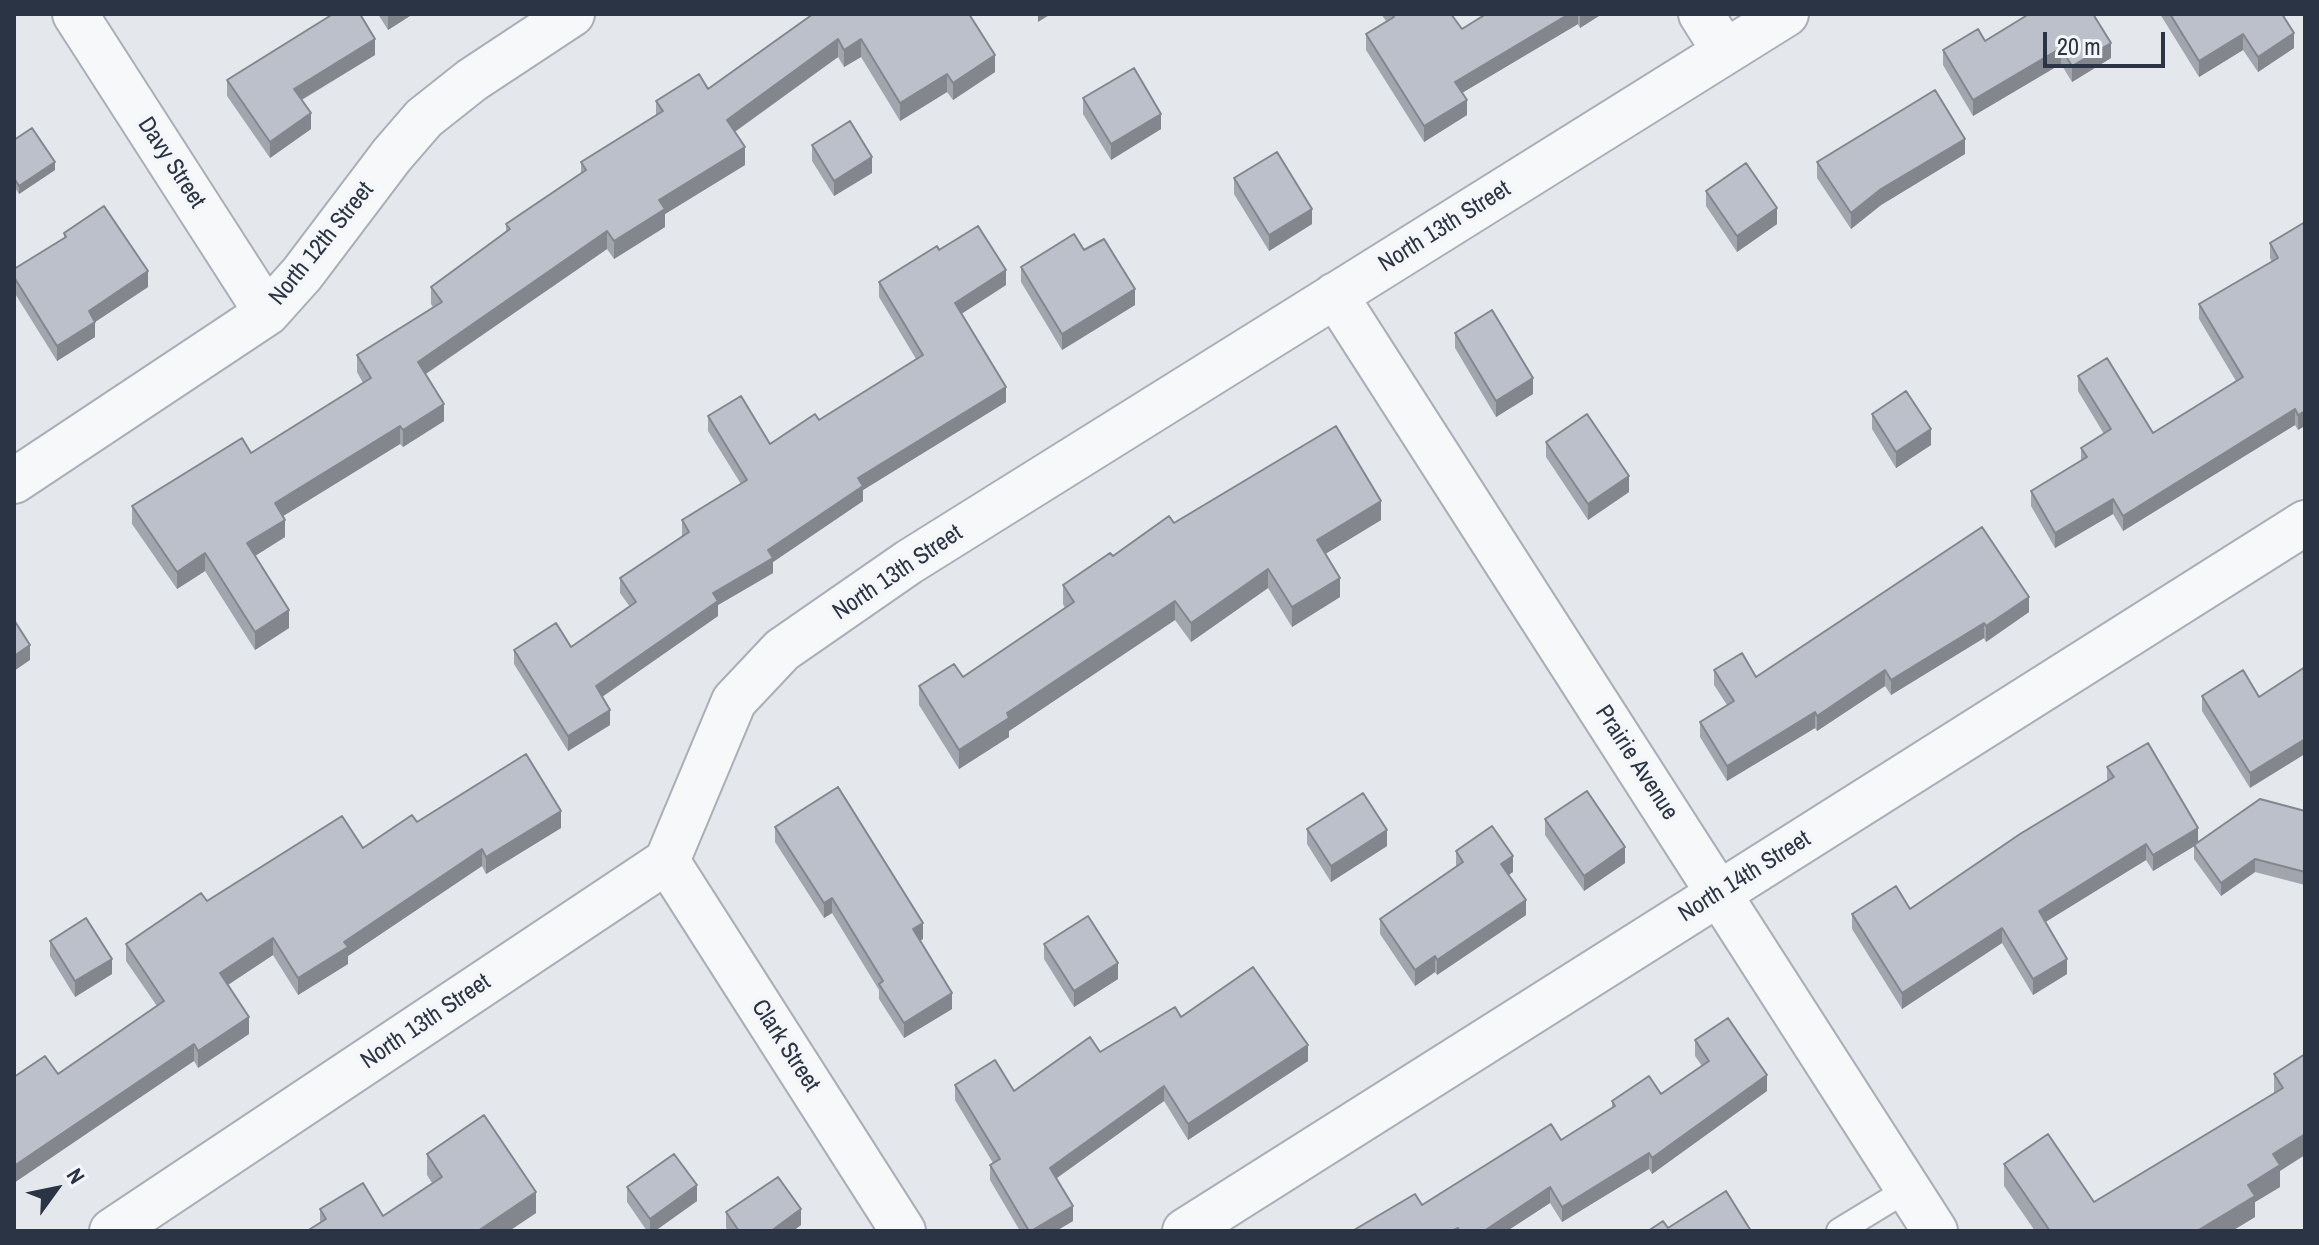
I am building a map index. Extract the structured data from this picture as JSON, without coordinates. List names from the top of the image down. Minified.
{"streets":{"street":["Davy Street","North 13th Street","North 12th Street","Prairie Avenue","North 14th Street","Clark Street"]},"crossings":[["Davy Street","North 12th Street"],["North 13th Street","Prairie Avenue"],["North 13th Street","Clark Street"],["Prairie Avenue","North 14th Street"]],"scale_bar":"20 m","north":"top right"}
